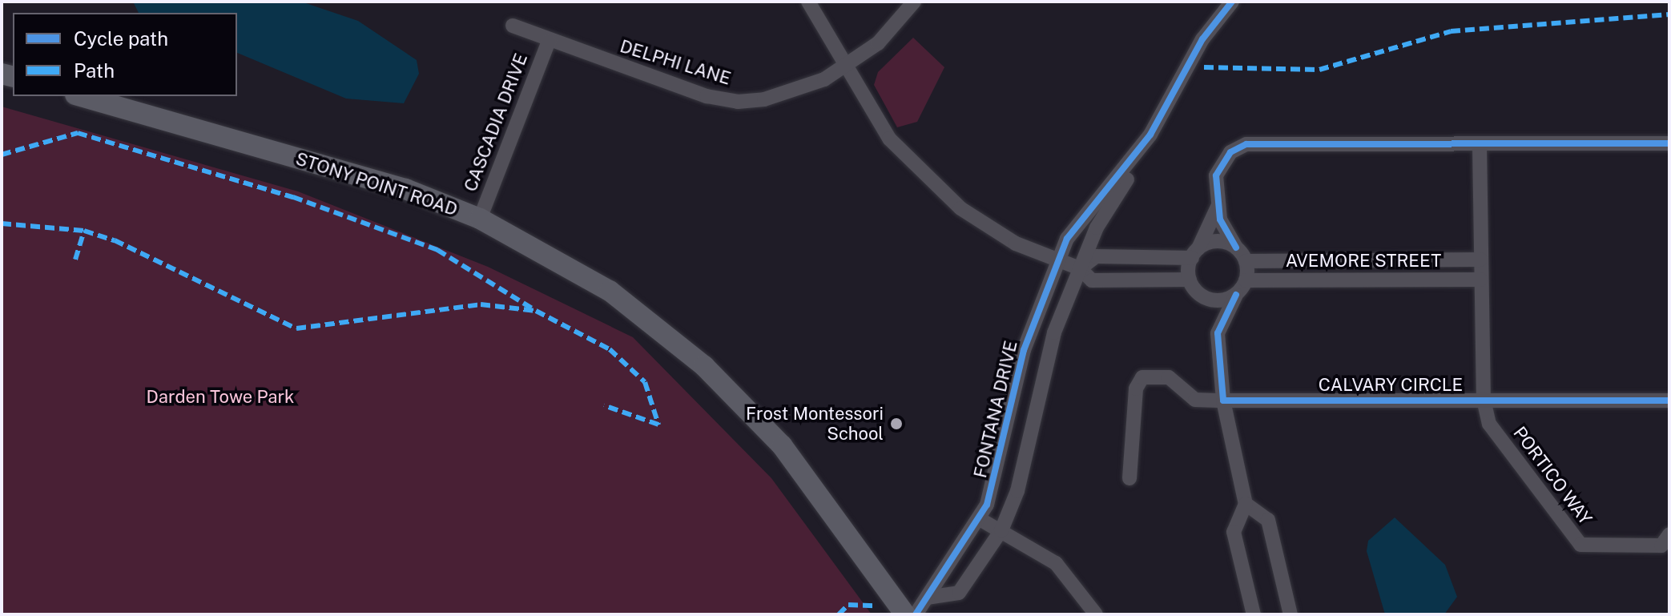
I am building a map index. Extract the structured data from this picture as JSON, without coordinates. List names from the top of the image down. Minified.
{"streets":{"main road":["STONY POINT ROAD"],"street":["DELPHI LANE","CASCADIA DRIVE","AVEMORE STREET","CALVARY CIRCLE","FONTANA DRIVE","PORTICO WAY"]},"crossings":[["DELPHI LANE","CASCADIA DRIVE"],["CASCADIA DRIVE","STONY POINT ROAD"],["AVEMORE STREET","PORTICO WAY"],["CALVARY CIRCLE","PORTICO WAY"]],"parks":["Darden Towe Park"],"places":["Frost Montessori School"],"legend":["Cycle path","Path"]}
